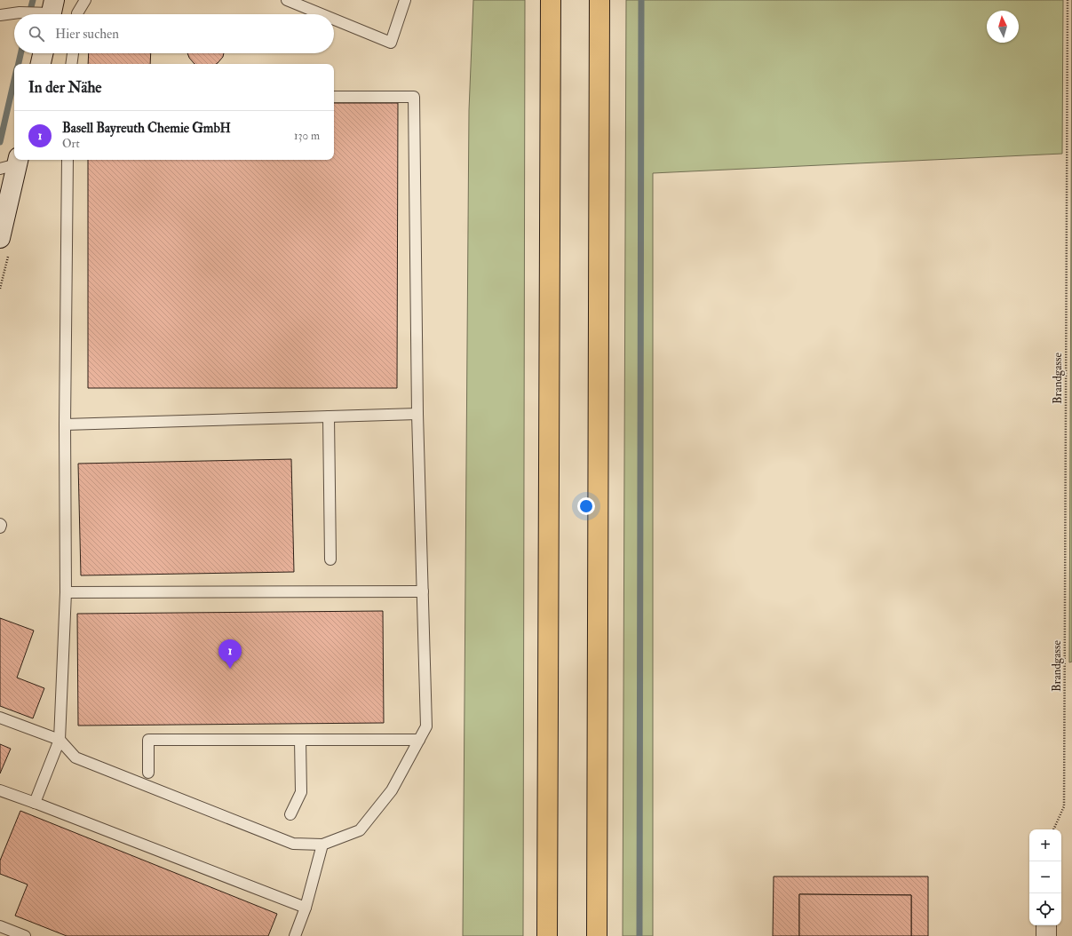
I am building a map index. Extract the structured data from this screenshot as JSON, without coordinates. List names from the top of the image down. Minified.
{"streets":{"path":["Brandgasse"]},"north":"top","page":{"search":"Hier suchen","heading":"In der Nähe","list":[{"mark":"1","name":"Basell Bayreuth Chemie GmbH","note":"Ort","value":"130 m"}],"pins":"1","map_buttons":["+","−"]}}
